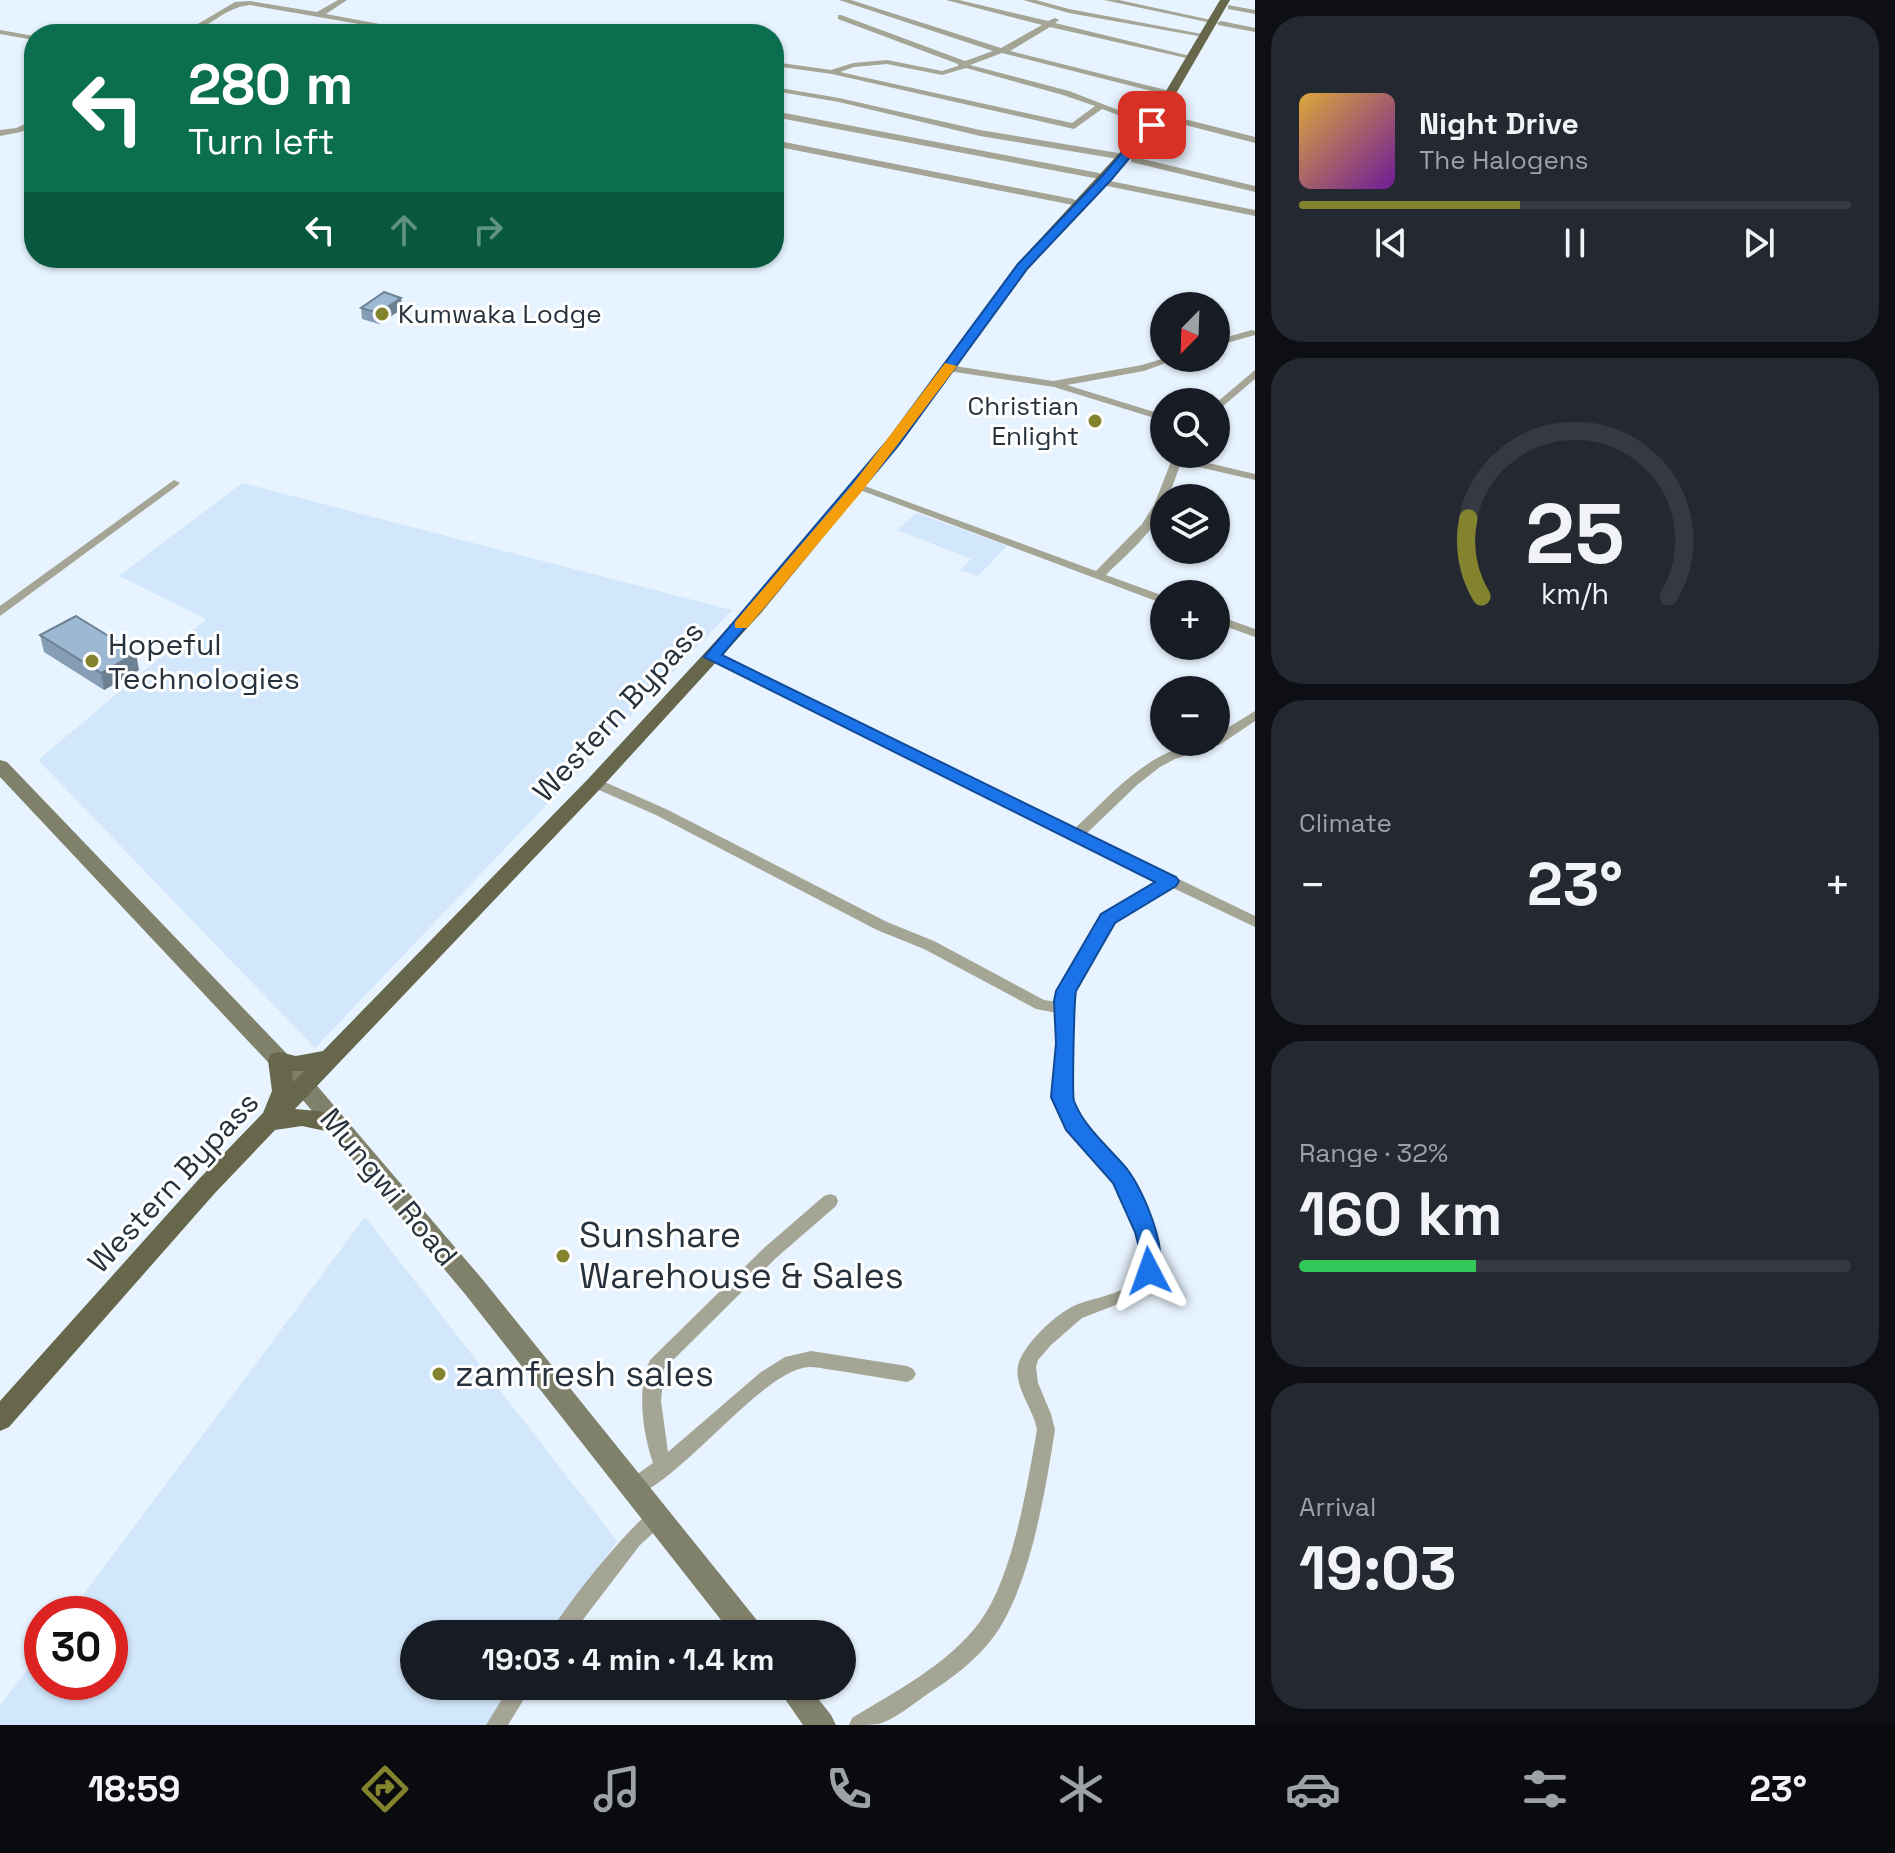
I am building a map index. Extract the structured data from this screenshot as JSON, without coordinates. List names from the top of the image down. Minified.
{"streets":{"main road":["Western Bypass"],"street":["Mungwi Road"]},"crossings":[["Western Bypass","Mungwi Road"]],"places":["Kumwaka Lodge","Christian Enlight","Hopeful Technologies","Sunshare Warehouse & Sales","zamfresh sales"],"north":"bottom left","page":{"turn":["280 m","Turn left"],"song":["Night Drive","The Halogens"],"map_buttons":["+","−"],"tile":["Climate",["Range · 32%","160 km"],["Arrival","19:03"]],"heat":["−","23°","+"],"limit":"30","trip":"19:03 · 4 min · 1.4 km","tabs":["18:59","23°"],"gauge":["25","km/h"]}}
